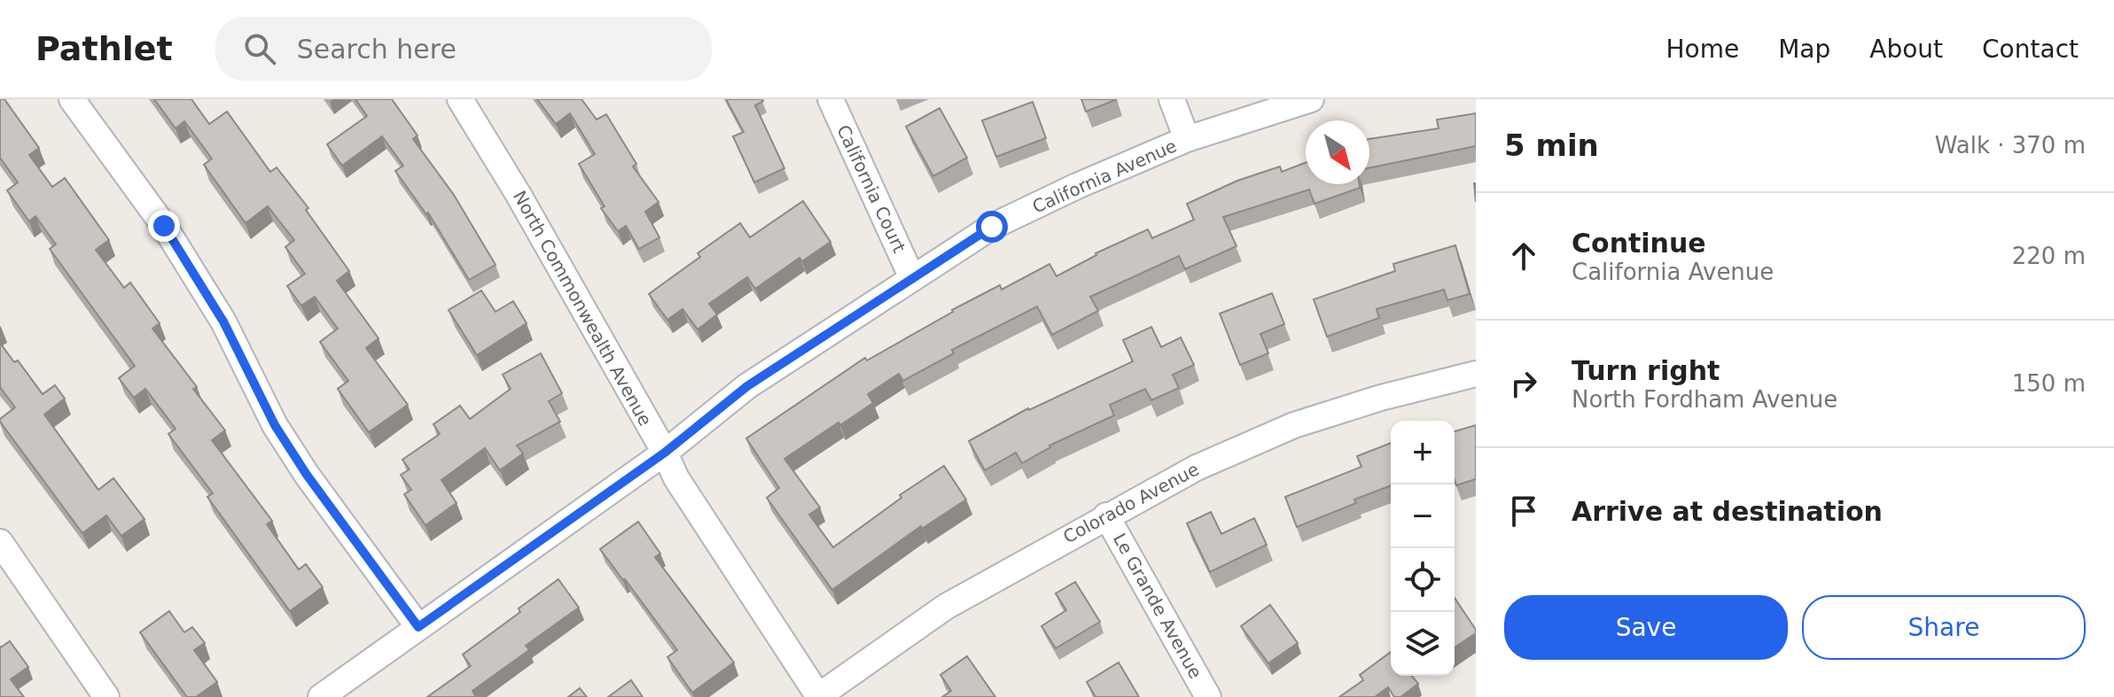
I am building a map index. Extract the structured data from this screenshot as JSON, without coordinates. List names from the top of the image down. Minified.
{"streets":{"street":["California Avenue","California Court","North Commonwealth Avenue","Colorado Avenue","Le Grande Avenue"]},"crossings":[["California Avenue","California Court"],["California Avenue","North Commonwealth Avenue"],["North Commonwealth Avenue","Colorado Avenue"],["Colorado Avenue","Le Grande Avenue"]],"north":"bottom right","page":{"header":"Pathlet","search":"Search here","nav":["Home","Map","About","Contact"],"heading":["5 min","Walk · 370 m"],"list":[["Continue","California Avenue","220 m"],["Turn right","North Fordham Avenue","150 m"],"Arrive at destination"],"map_buttons":["+","−"],"buttons":["Save","Share"]}}
